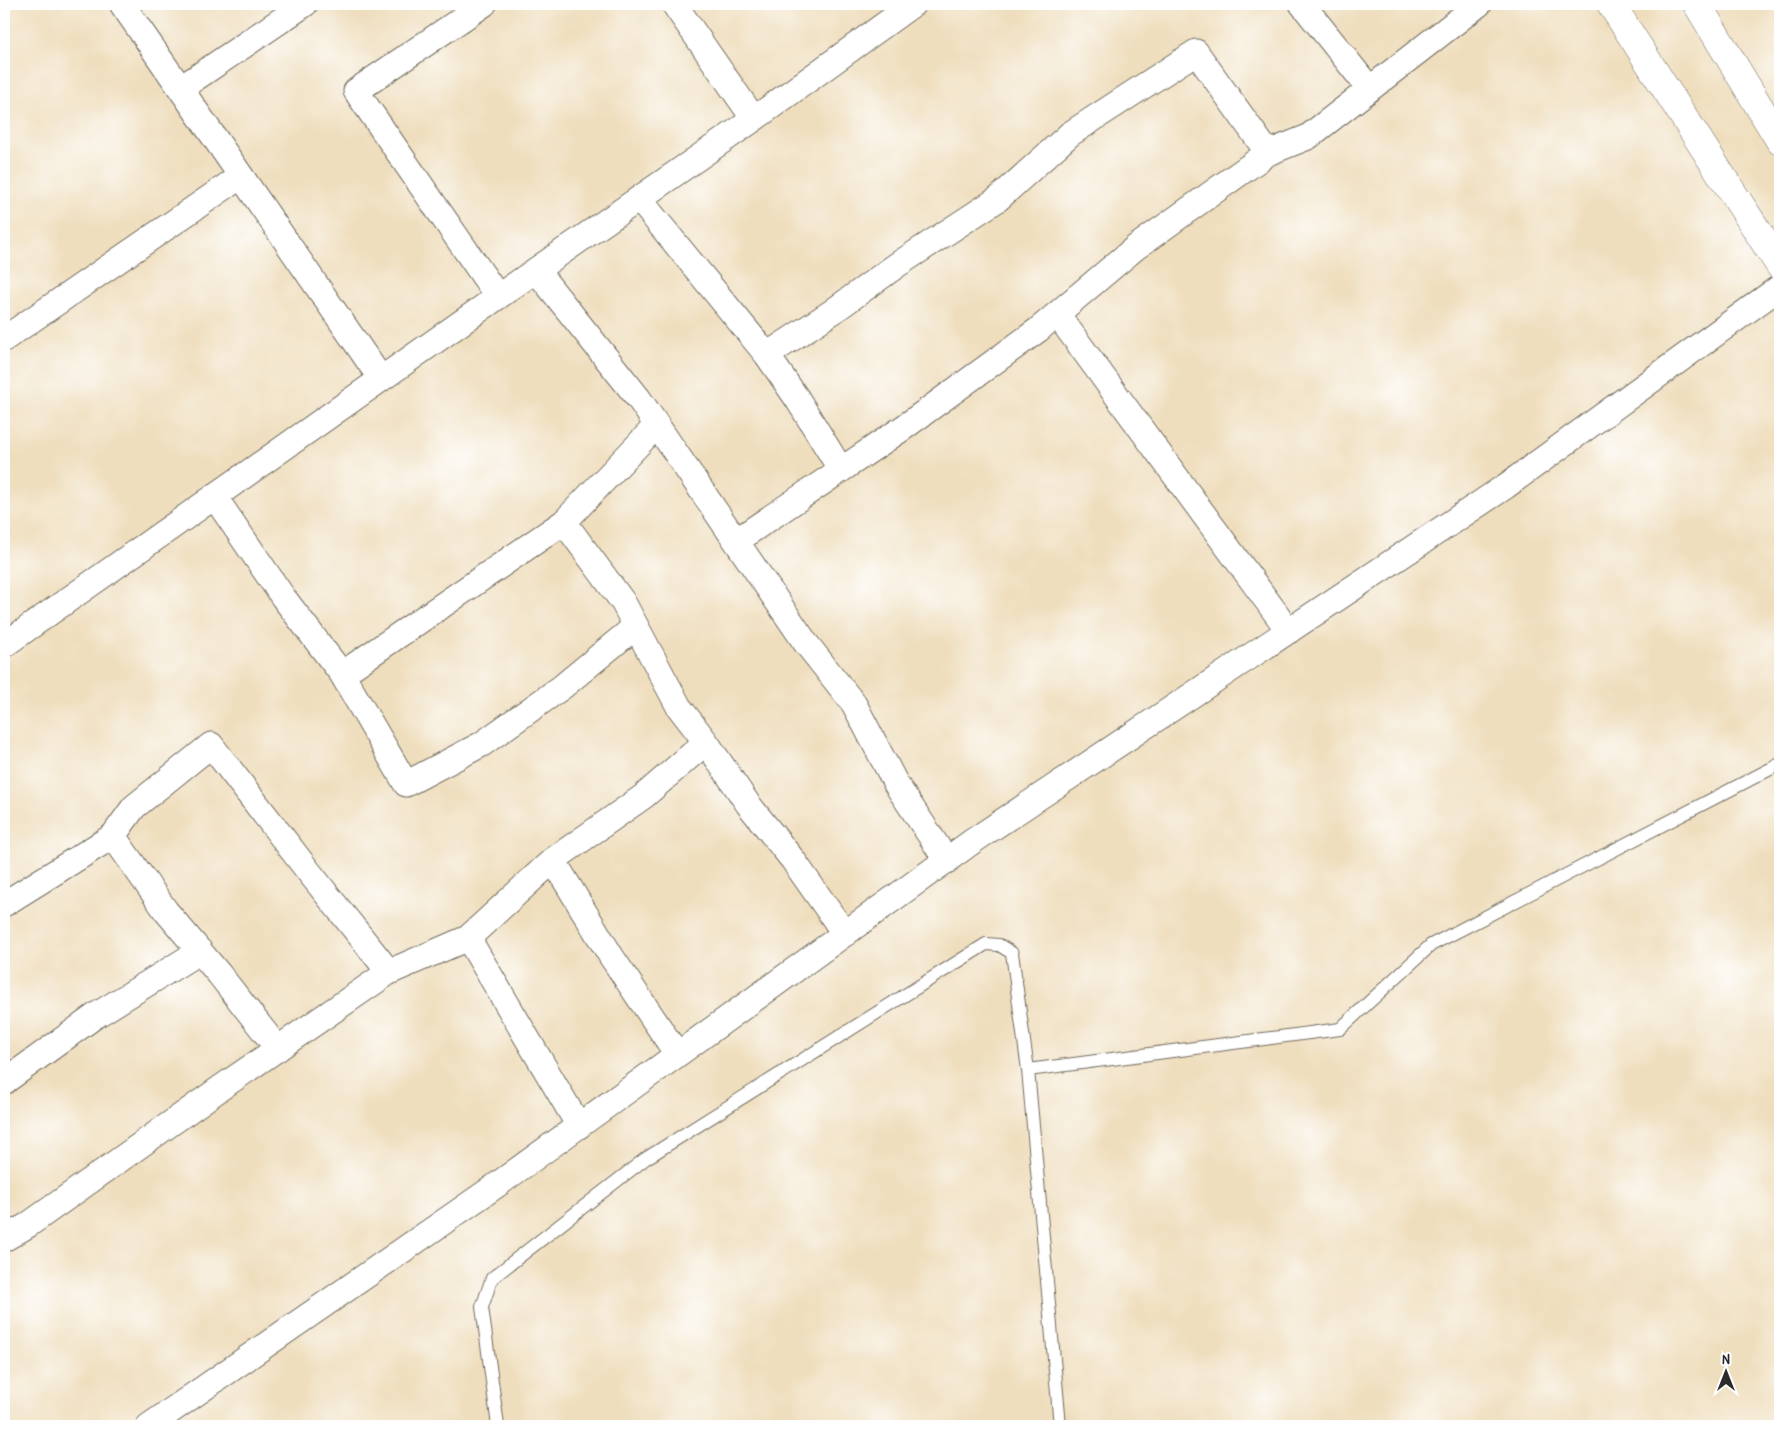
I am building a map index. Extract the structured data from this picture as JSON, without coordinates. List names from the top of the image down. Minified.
{"north":"top"}
